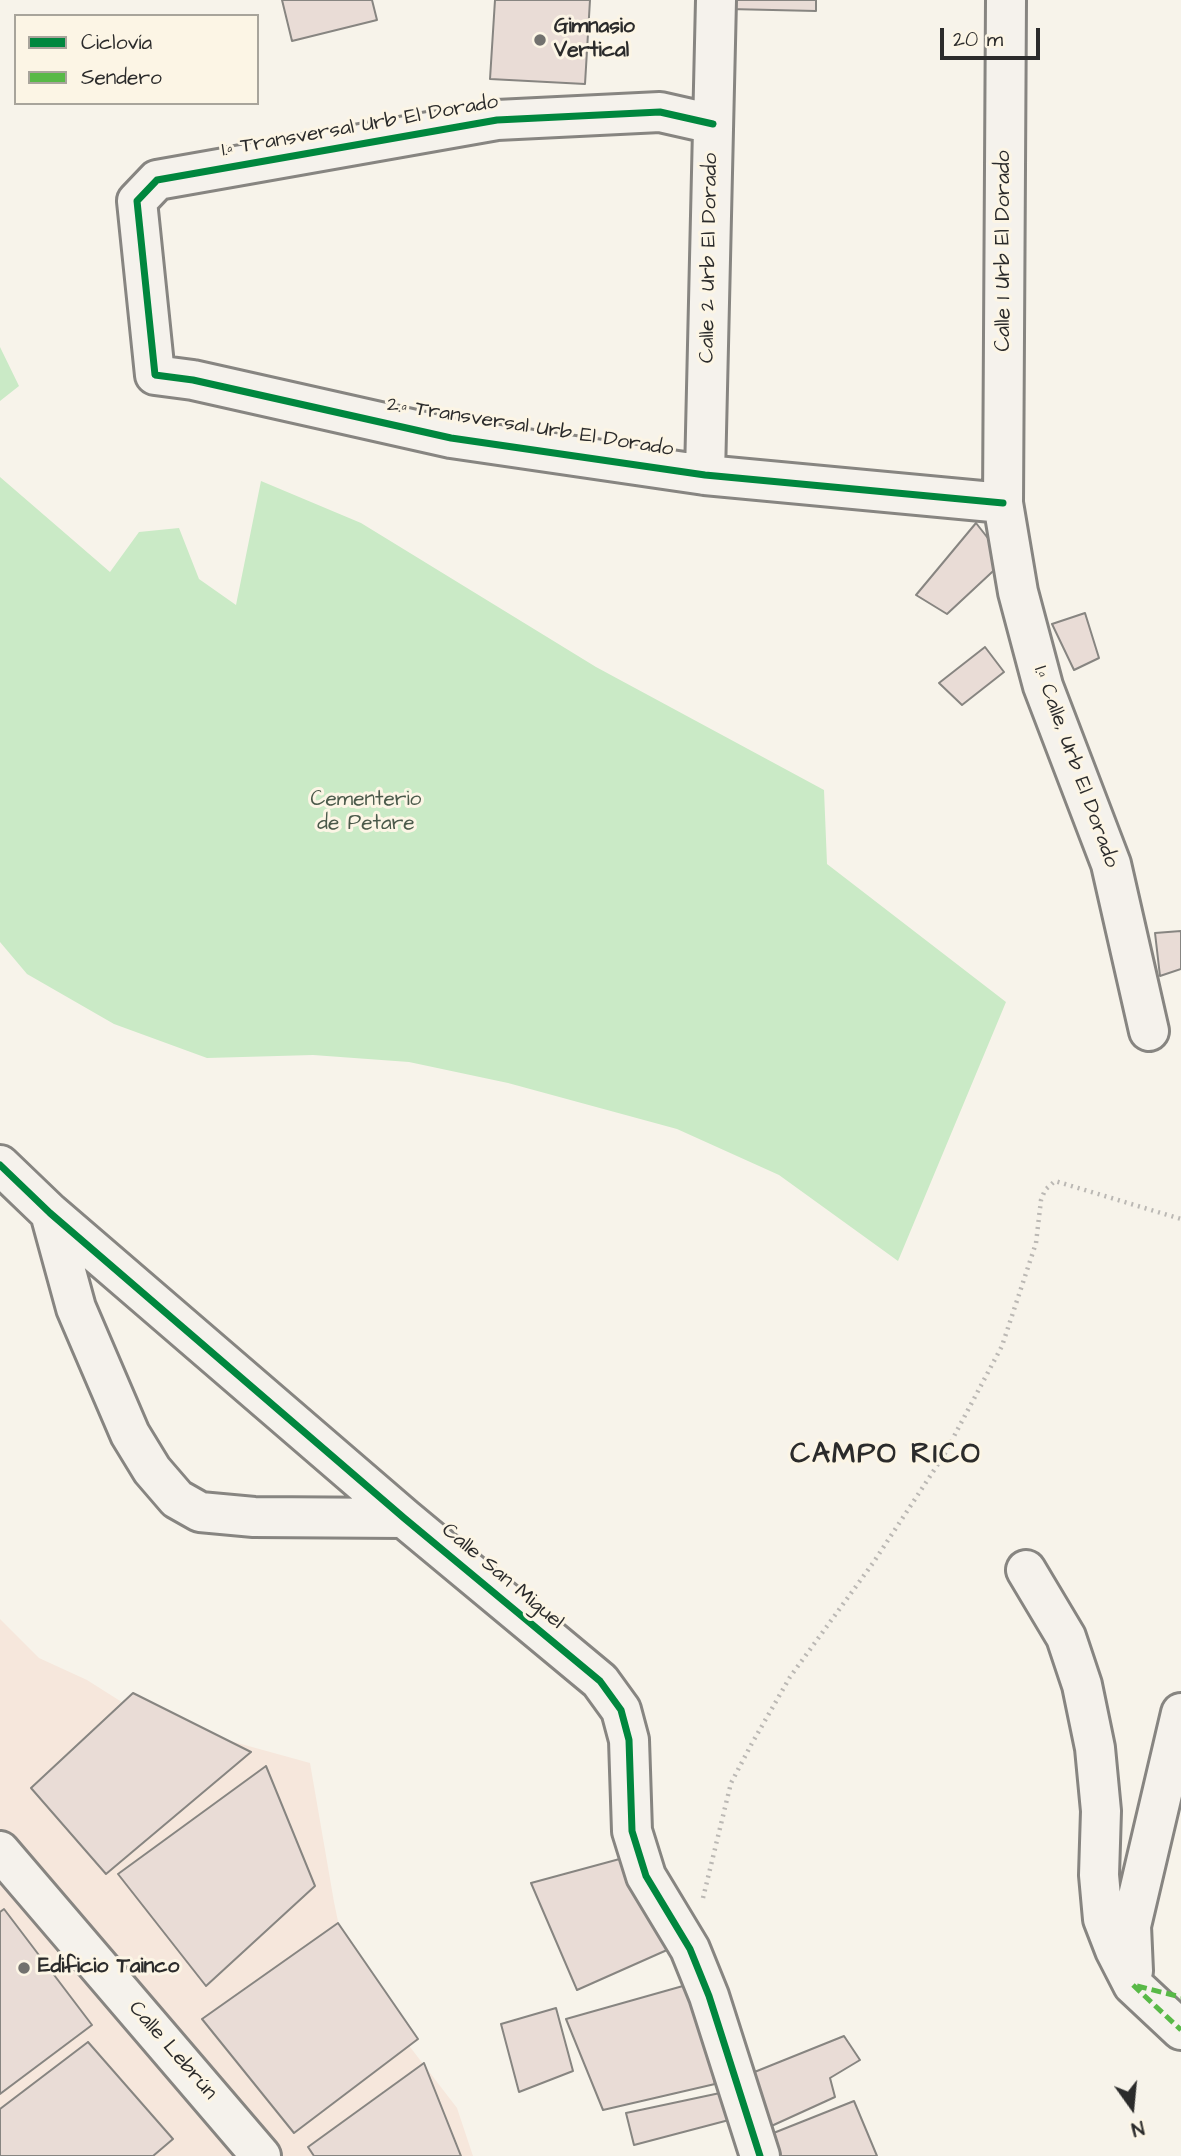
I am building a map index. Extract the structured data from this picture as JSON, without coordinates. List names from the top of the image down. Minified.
{"streets":{"street":["1.ª Transversal Urb El Dorado","Calle 1 Urb El Dorado","Calle 2 Urb El Dorado","2.ª Transversal Urb El Dorado","1.ª Calle, Urb El Dorado","Calle San Miguel","Calle Lebrún"]},"crossings":[["1.ª Transversal Urb El Dorado","Calle 2 Urb El Dorado"],["1.ª Transversal Urb El Dorado","2.ª Transversal Urb El Dorado"],["Calle 1 Urb El Dorado","2.ª Transversal Urb El Dorado"],["Calle 1 Urb El Dorado","1.ª Calle, Urb El Dorado"],["Calle 2 Urb El Dorado","2.ª Transversal Urb El Dorado"],["2.ª Transversal Urb El Dorado","1.ª Calle, Urb El Dorado"]],"districts":["CAMPO RICO"],"parks":["Cementerio de Petare"],"places":["Gimnasio Vertical","Edificio Tainco"],"legend":["Ciclovía","Sendero"],"scale_bar":"20 m","north":"bottom"}
